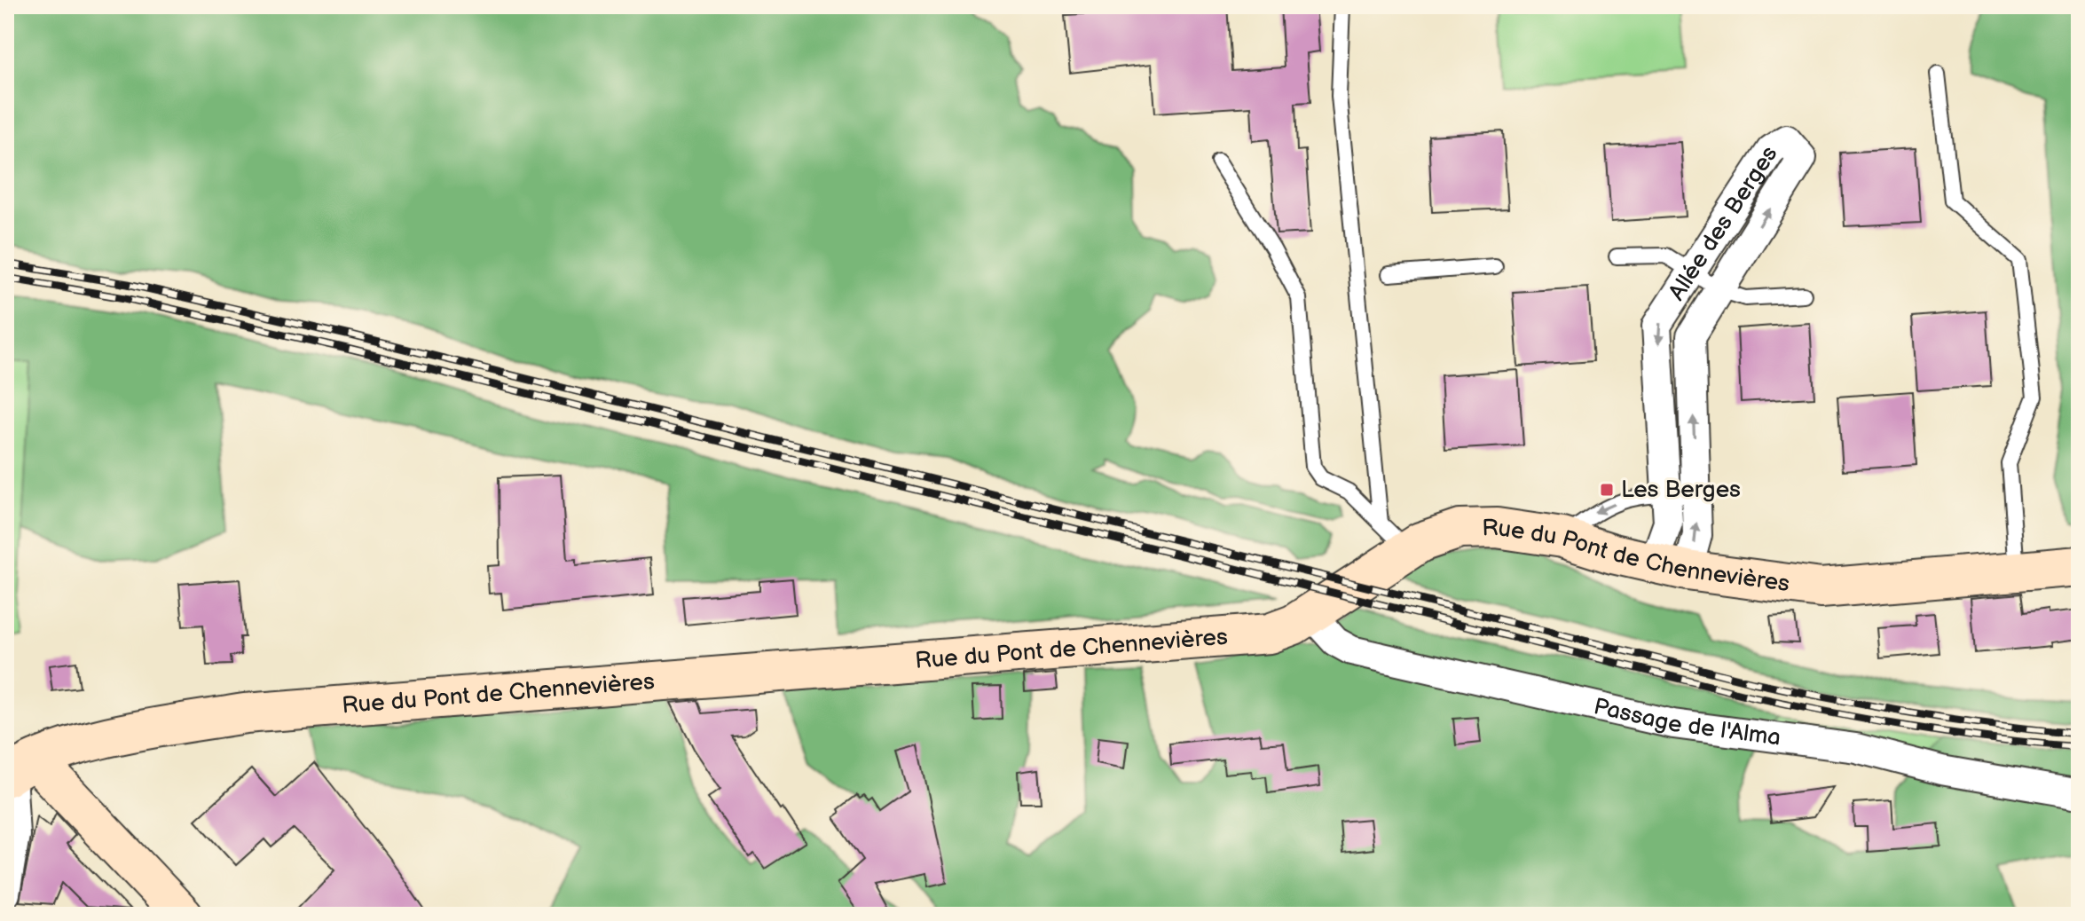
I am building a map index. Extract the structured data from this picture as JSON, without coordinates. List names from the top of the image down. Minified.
{"streets":{"main road":["Rue du Pont de Chennevières"],"street":["Allée des Berges","Passage de l'Alma"]},"crossings":[["Allée des Berges","Rue du Pont de Chennevières"],["Rue du Pont de Chennevières","Passage de l'Alma"]],"places":{"transit":["Les Berges"]}}
